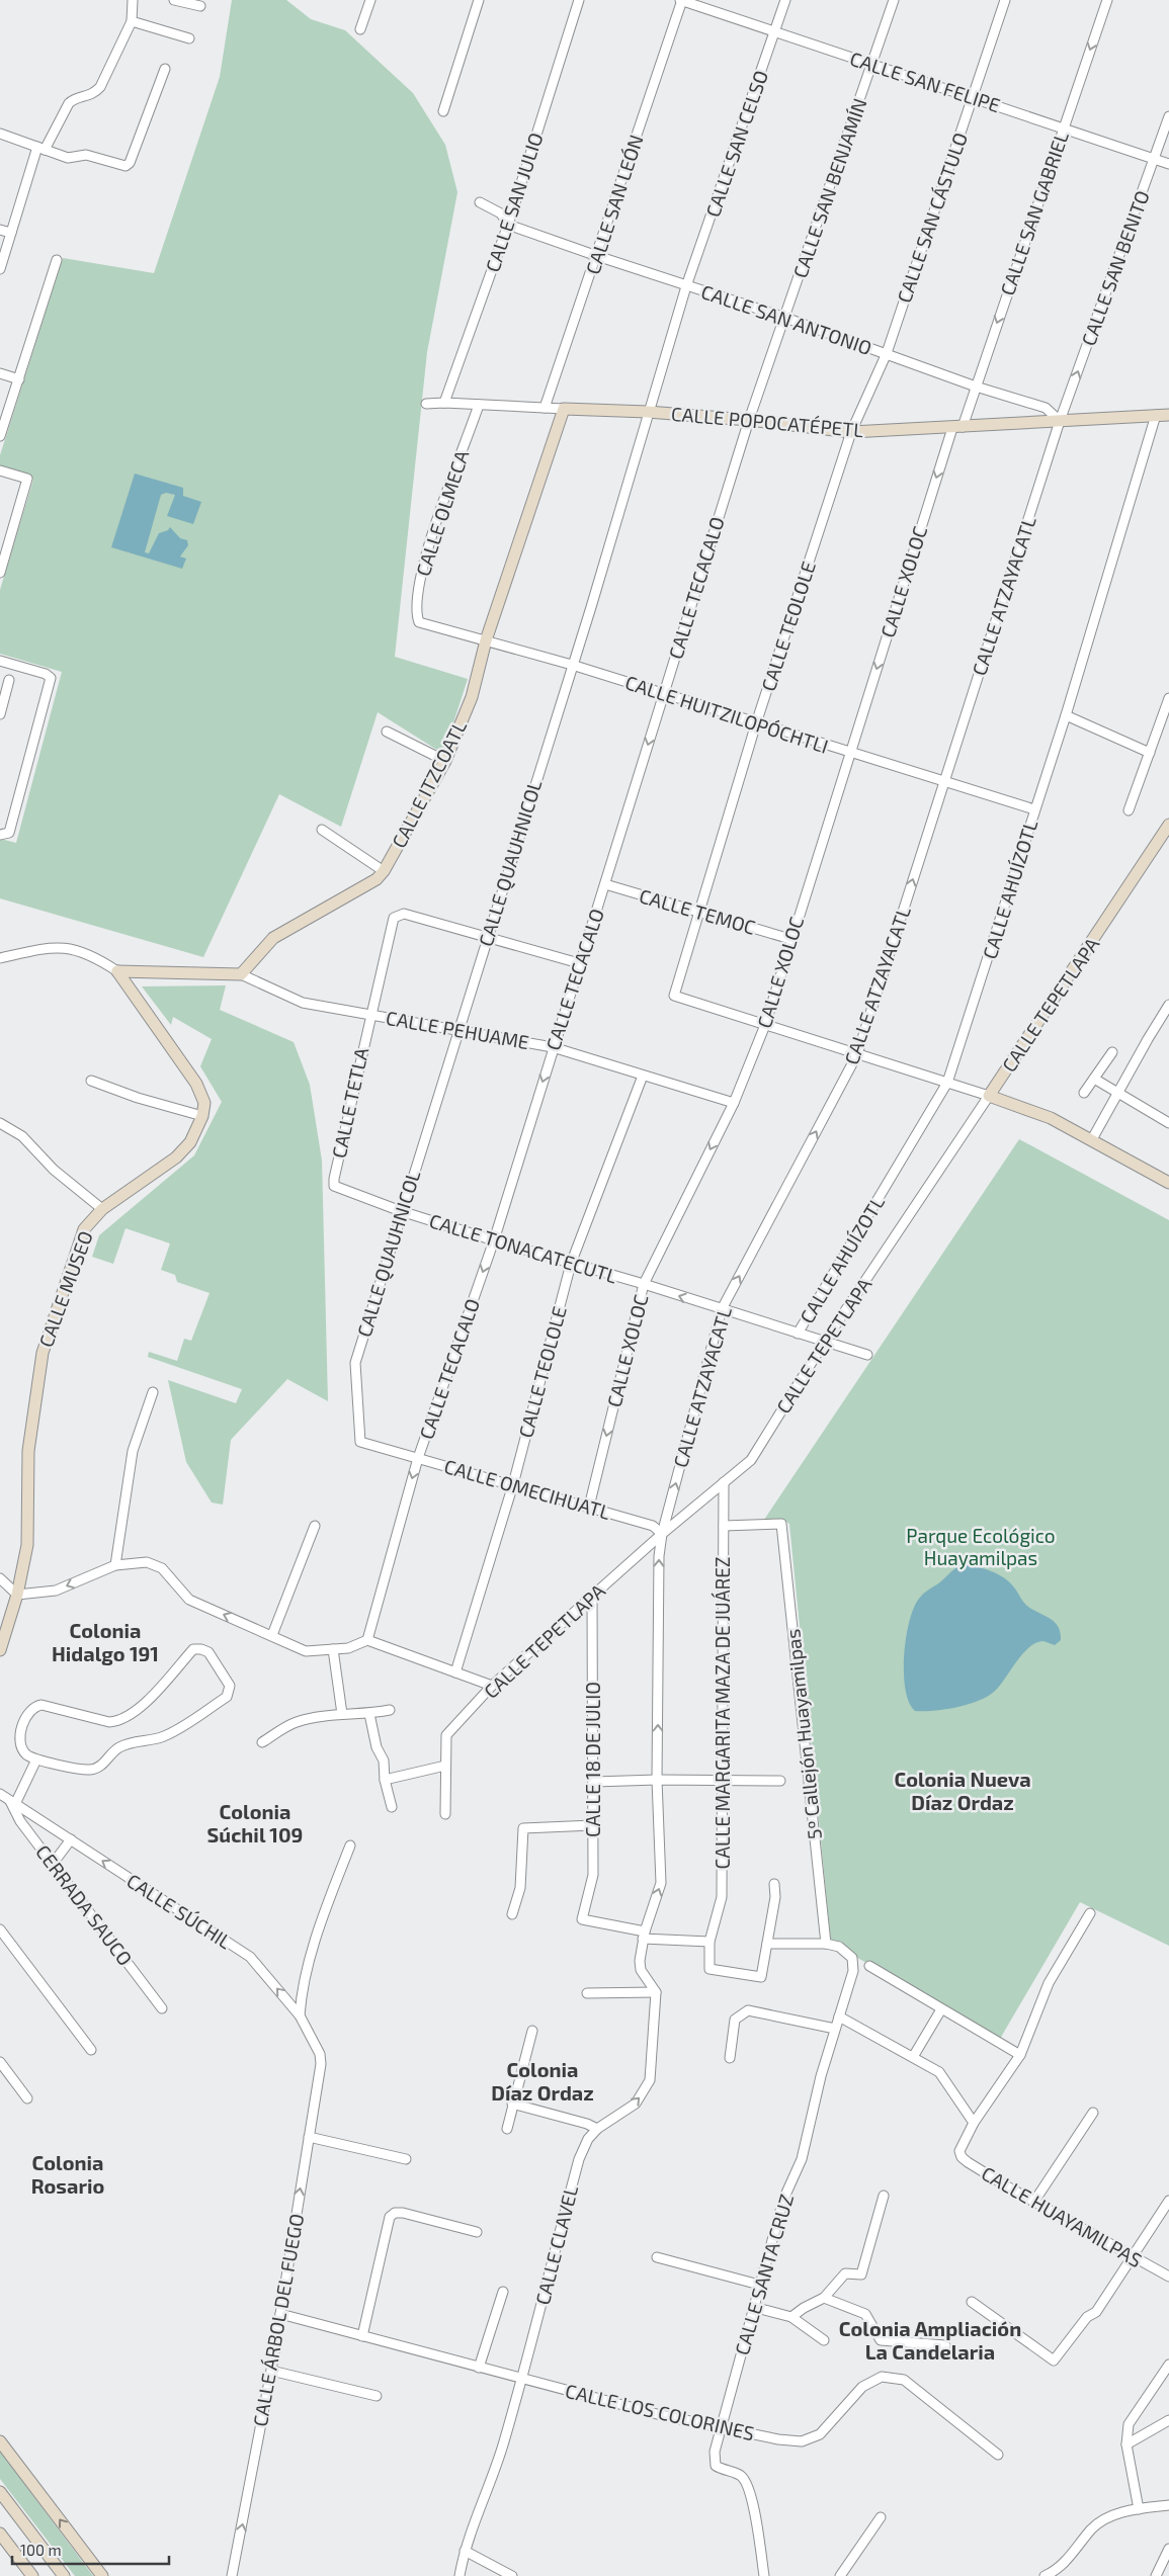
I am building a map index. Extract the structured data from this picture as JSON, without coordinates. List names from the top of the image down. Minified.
{"streets":{"street":["CALLE SAN FELIPE","CALLE SAN CELSO","CALLE SAN BENJAMÍN","CALLE SAN JULIO","CALLE SAN LEÓN","CALLE SAN GABRIEL","CALLE SAN CÁSTULO","CALLE SAN BENITO","CALLE SAN ANTONIO","CALLE POPOCATÉPETL","CALLE OLMECA","CALLE XOLOC","CALLE TECACALO","CALLE ATZAYACATL","CALLE TEOLOLE","CALLE HUITZILOPÓCHTLI","CALLE ITZCOATL","CALLE QUAUHNICOL","CALLE AHUÍZOTL","CALLE TEMOC","CALLE TEPETLAPA","CALLE PEHUAME","CALLE TETLA","CALLE TONACATECUTL","CALLE MUSEO","CALLE OMECIHUATL","CALLE MARGARITA MAZA DE JUÁREZ","5º Callejón Huayamilpas","CALLE 18 DE JULIO","CERRADA SAUCO","CALLE SÚCHIL","CALLE HUAYAMILPAS","CALLE CLAVEL","CALLE SANTA CRUZ","CALLE ÁRBOL DEL FUEGO","CALLE LOS COLORINES"]},"crossings":[["CALLE SAN FELIPE","CALLE SAN CELSO"],["CALLE SAN FELIPE","CALLE SAN BENJAMÍN"],["CALLE SAN FELIPE","CALLE SAN LEÓN"],["CALLE SAN FELIPE","CALLE SAN GABRIEL"],["CALLE SAN FELIPE","CALLE SAN CÁSTULO"],["CALLE SAN FELIPE","CALLE SAN BENITO"],["CALLE SAN CELSO","CALLE SAN ANTONIO"],["CALLE SAN CELSO","CALLE QUAUHNICOL"],["CALLE SAN BENJAMÍN","CALLE SAN ANTONIO"],["CALLE SAN BENJAMÍN","CALLE TECACALO"],["CALLE SAN JULIO","CALLE SAN ANTONIO"],["CALLE SAN JULIO","CALLE POPOCATÉPETL"],["CALLE SAN LEÓN","CALLE SAN ANTONIO"],["CALLE SAN LEÓN","CALLE POPOCATÉPETL"],["CALLE SAN GABRIEL","CALLE SAN ANTONIO"],["CALLE SAN GABRIEL","CALLE POPOCATÉPETL"],["CALLE SAN GABRIEL","CALLE XOLOC"],["CALLE SAN CÁSTULO","CALLE SAN ANTONIO"],["CALLE SAN CÁSTULO","CALLE POPOCATÉPETL"],["CALLE SAN CÁSTULO","CALLE TEOLOLE"],["CALLE SAN BENITO","CALLE SAN ANTONIO"],["CALLE SAN BENITO","CALLE POPOCATÉPETL"],["CALLE SAN BENITO","CALLE ATZAYACATL"],["CALLE SAN ANTONIO","CALLE POPOCATÉPETL"],["CALLE SAN ANTONIO","CALLE TECACALO"],["CALLE SAN ANTONIO","CALLE ATZAYACATL"],["CALLE SAN ANTONIO","CALLE QUAUHNICOL"],["CALLE POPOCATÉPETL","CALLE OLMECA"],["CALLE POPOCATÉPETL","CALLE XOLOC"],["CALLE POPOCATÉPETL","CALLE TECACALO"],["CALLE POPOCATÉPETL","CALLE ATZAYACATL"],["CALLE POPOCATÉPETL","CALLE TEOLOLE"],["CALLE POPOCATÉPETL","CALLE ITZCOATL"],["CALLE POPOCATÉPETL","CALLE QUAUHNICOL"],["CALLE POPOCATÉPETL","CALLE AHUÍZOTL"],["CALLE OLMECA","CALLE HUITZILOPÓCHTLI"],["CALLE XOLOC","CALLE TEOLOLE"],["CALLE XOLOC","CALLE HUITZILOPÓCHTLI"],["CALLE XOLOC","CALLE TEMOC"],["CALLE XOLOC","CALLE PEHUAME"],["CALLE XOLOC","CALLE TONACATECUTL"],["CALLE XOLOC","CALLE OMECIHUATL"],["CALLE TECACALO","CALLE HUITZILOPÓCHTLI"],["CALLE TECACALO","CALLE TEMOC"],["CALLE TECACALO","CALLE PEHUAME"],["CALLE TECACALO","CALLE TONACATECUTL"],["CALLE TECACALO","CALLE OMECIHUATL"],["CALLE ATZAYACATL","CALLE HUITZILOPÓCHTLI"],["CALLE ATZAYACATL","CALLE TEPETLAPA"],["CALLE ATZAYACATL","CALLE TONACATECUTL"],["CALLE ATZAYACATL","CALLE OMECIHUATL"],["CALLE ATZAYACATL","CALLE 18 DE JULIO"],["CALLE TEOLOLE","CALLE HUITZILOPÓCHTLI"],["CALLE TEOLOLE","CALLE TEMOC"],["CALLE TEOLOLE","CALLE PEHUAME"],["CALLE TEOLOLE","CALLE TONACATECUTL"],["CALLE TEOLOLE","CALLE OMECIHUATL"],["CALLE HUITZILOPÓCHTLI","CALLE ITZCOATL"],["CALLE HUITZILOPÓCHTLI","CALLE QUAUHNICOL"],["CALLE HUITZILOPÓCHTLI","CALLE AHUÍZOTL"],["CALLE ITZCOATL","CALLE PEHUAME"],["CALLE QUAUHNICOL","CALLE PEHUAME"],["CALLE QUAUHNICOL","CALLE TETLA"],["CALLE QUAUHNICOL","CALLE TONACATECUTL"],["CALLE QUAUHNICOL","CALLE OMECIHUATL"],["CALLE AHUÍZOTL","CALLE TONACATECUTL"],["CALLE TEPETLAPA","CALLE TONACATECUTL"],["CALLE TEPETLAPA","CALLE OMECIHUATL"],["CALLE TEPETLAPA","CALLE MARGARITA MAZA DE JUÁREZ"],["CALLE TEPETLAPA","CALLE 18 DE JULIO"],["CALLE PEHUAME","CALLE TETLA"],["CALLE TETLA","CALLE TONACATECUTL"],["CALLE MARGARITA MAZA DE JUÁREZ","5º Callejón Huayamilpas"],["5º Callejón Huayamilpas","CALLE SANTA CRUZ"],["CERRADA SAUCO","CALLE SÚCHIL"],["CALLE SÚCHIL","CALLE ÁRBOL DEL FUEGO"],["CALLE CLAVEL","CALLE LOS COLORINES"],["CALLE SANTA CRUZ","CALLE LOS COLORINES"],["CALLE ÁRBOL DEL FUEGO","CALLE LOS COLORINES"]],"one_way":["CALLE SAN GABRIEL","CALLE SAN BENITO","CALLE XOLOC","CALLE TECACALO","CALLE ATZAYACATL","CALLE SÚCHIL","CALLE ÁRBOL DEL FUEGO"],"districts":["Colonia Hidalgo 191","Colonia Nueva Díaz Ordaz","Colonia Súchil 109","Colonia Díaz Ordaz","Colonia Rosario","Colonia Ampliación La Candelaria"],"parks":["Parque Ecológico Huayamilpas"],"scale_bar":"100 m"}
